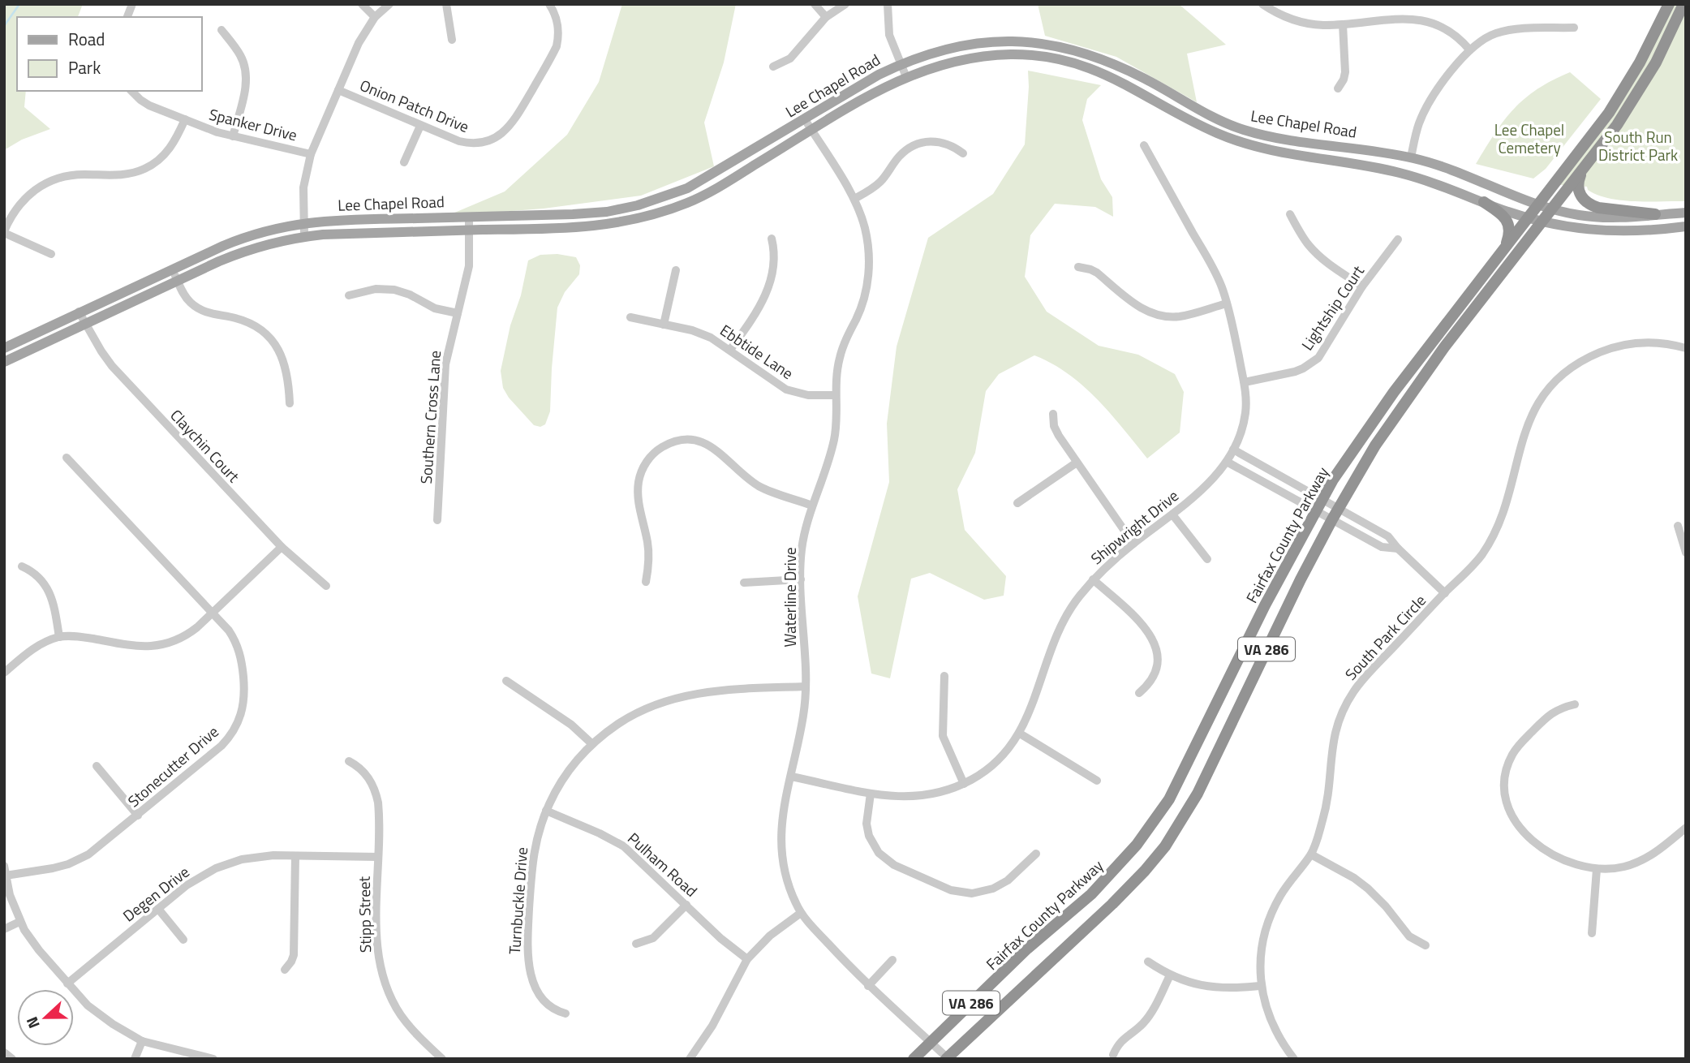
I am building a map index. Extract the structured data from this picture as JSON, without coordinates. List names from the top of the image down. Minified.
{"streets":{"highway":["Fairfax County Parkway","VA 286"],"main road":["Lee Chapel Road"],"street":["Onion Patch Drive","Spanker Drive","Lightship Court","Ebbtide Lane","Southern Cross Lane","Claychin Court","Shipwright Drive","Waterline Drive","South Park Circle","Stonecutter Drive","Pulham Road","Degen Drive","Turnbuckle Drive","Stipp Street"]},"crossings":[["Lee Chapel Road","Onion Patch Drive"],["Lee Chapel Road","Southern Cross Lane"],["Lee Chapel Road","Claychin Court"],["Lee Chapel Road","Fairfax County Parkway"],["Lee Chapel Road","Waterline Drive"],["Onion Patch Drive","Spanker Drive"],["Lightship Court","Shipwright Drive"],["Ebbtide Lane","Waterline Drive"],["Shipwright Drive","Waterline Drive"],["Fairfax County Parkway","Waterline Drive"],["Waterline Drive","Turnbuckle Drive"],["Pulham Road","Turnbuckle Drive"],["Degen Drive","Stipp Street"]],"parks":["Lee Chapel Cemetery","South Run District Park"],"legend":["Road","Park"],"north":"left"}
